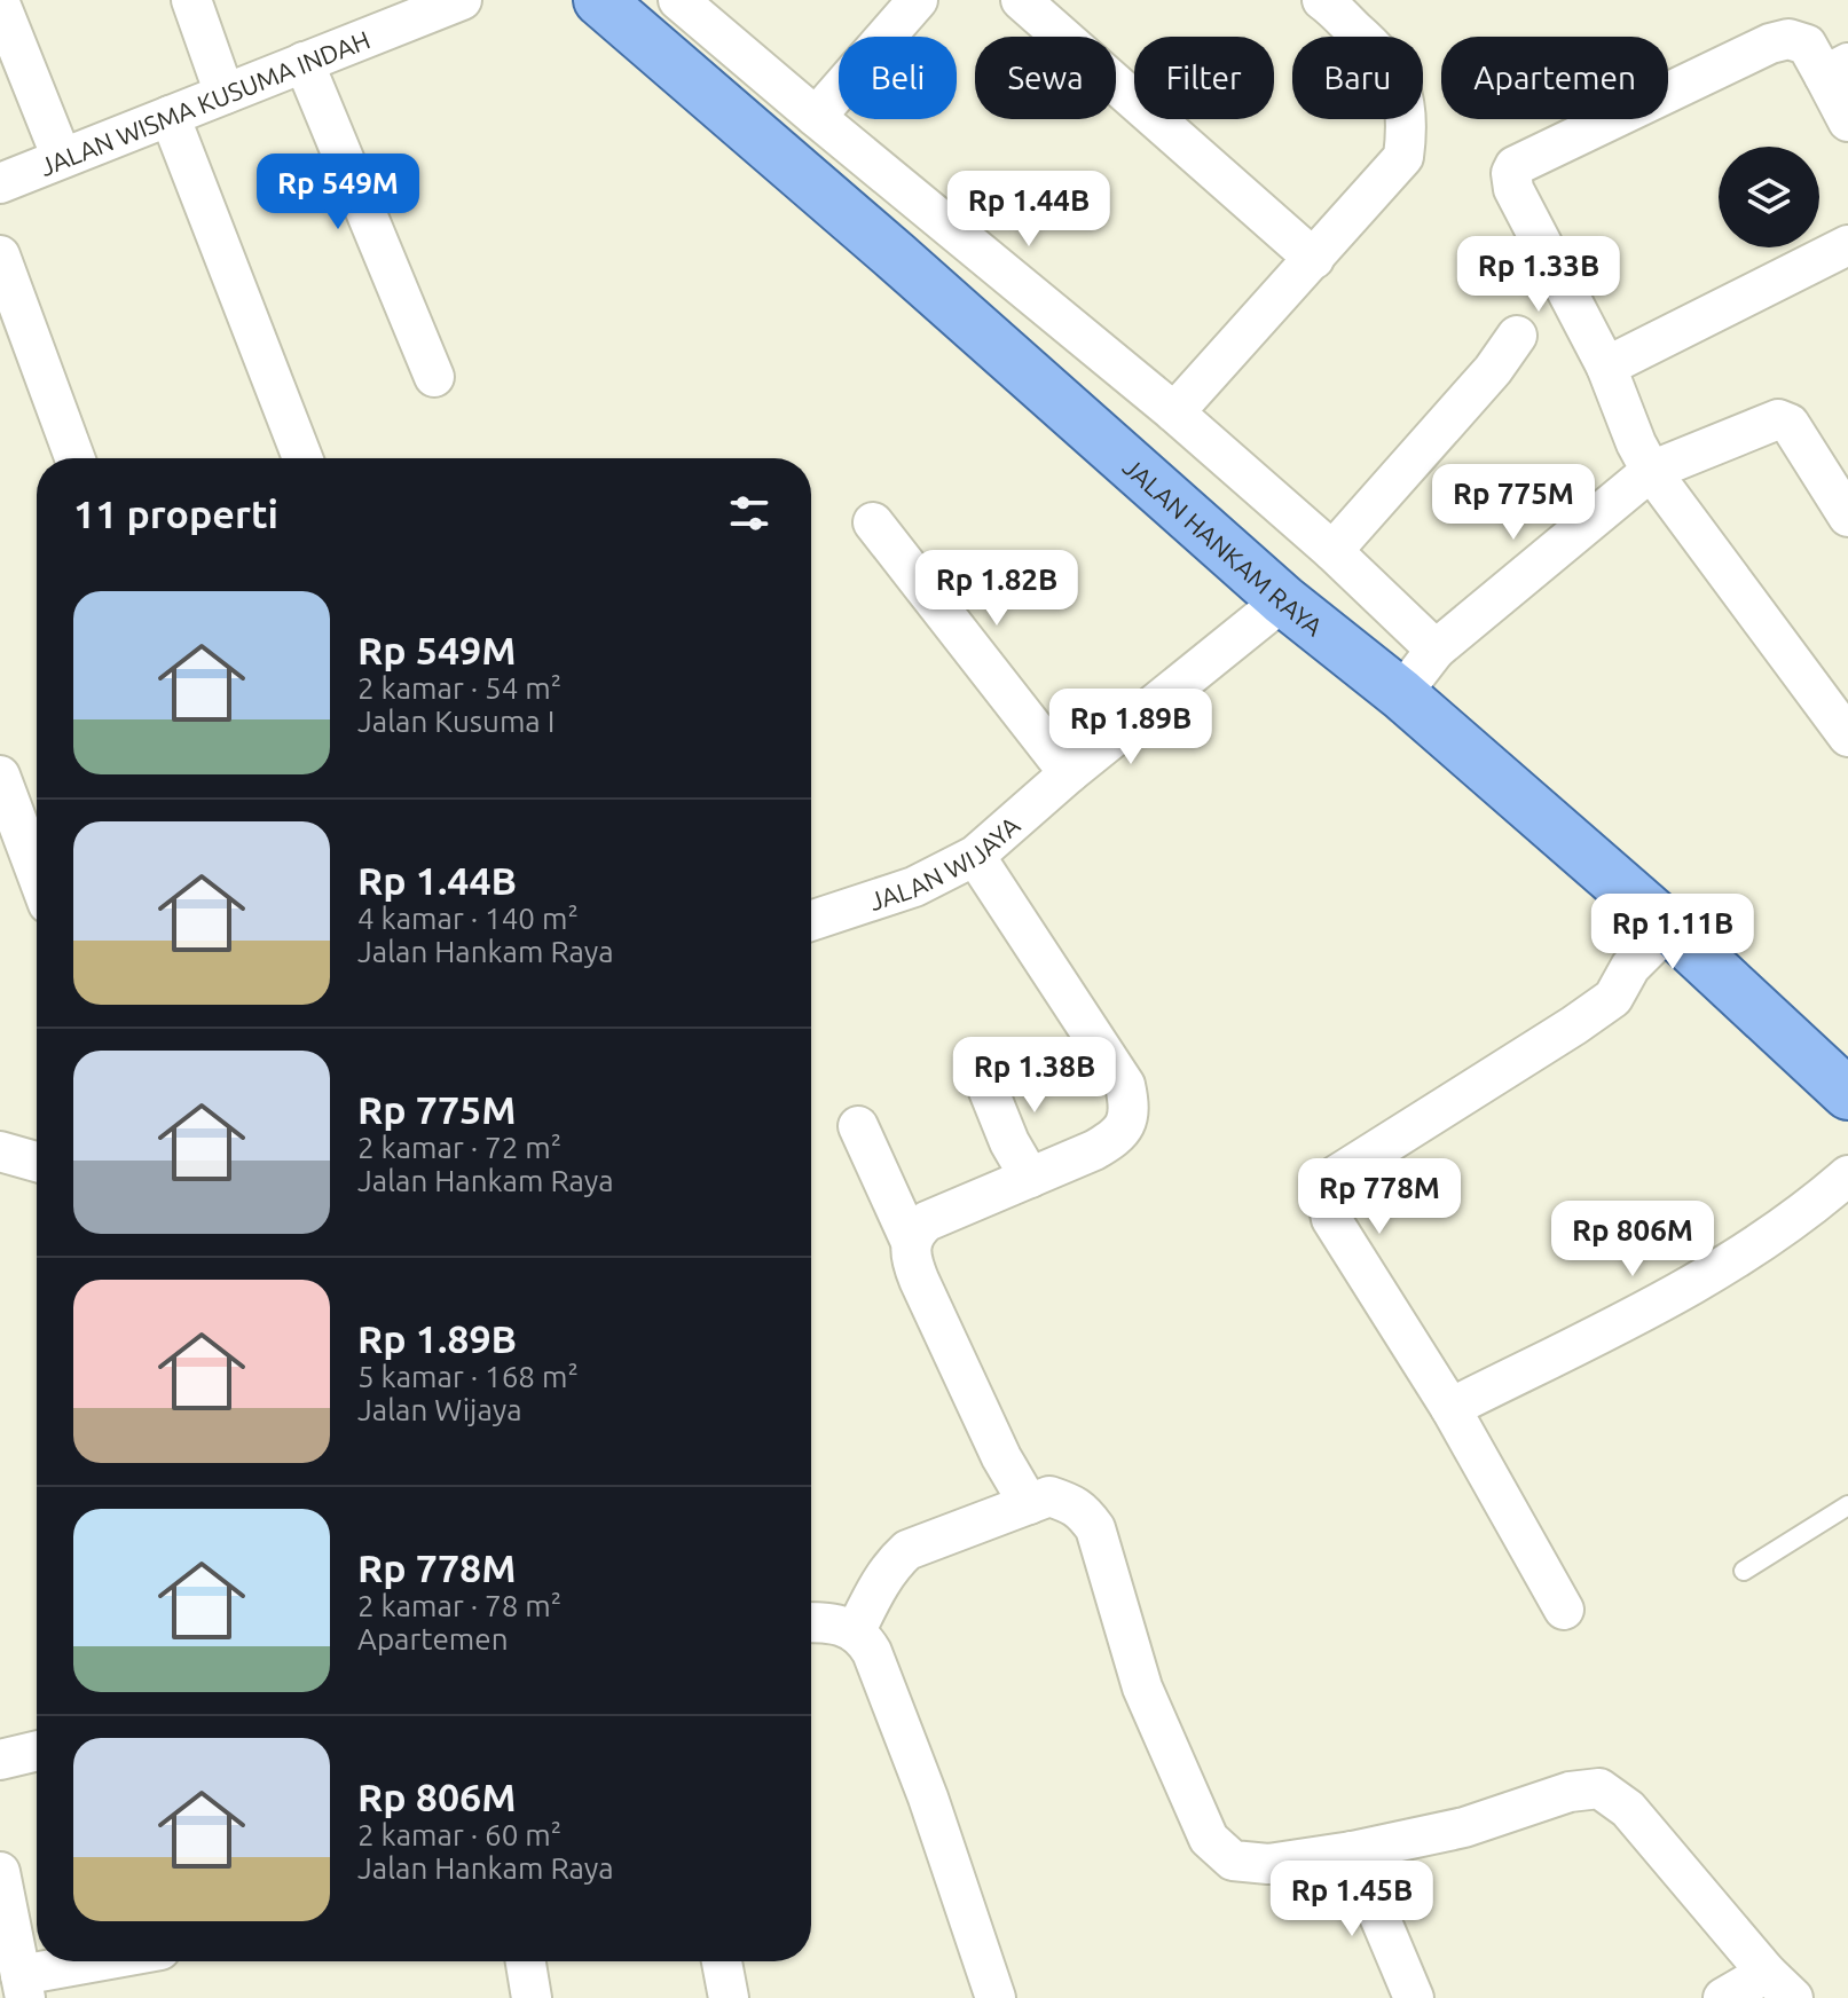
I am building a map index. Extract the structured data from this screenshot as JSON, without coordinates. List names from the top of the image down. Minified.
{"streets":{"main road":["JALAN HANKAM RAYA"],"street":["JALAN WISMA KUSUMA INDAH","JALAN WIJAYA"]},"crossings":[["JALAN HANKAM RAYA","JALAN WIJAYA"]],"page":{"chip":["Beli","Sewa","Filter","Baru","Apartemen"],"price":["Rp 549M","Rp 1.44B","Rp 1.33B","Rp 775M","Rp 1.82B","Rp 1.89B","Rp 1.11B","Rp 1.38B","Rp 778M","Rp 806M","Rp 1.45B"],"heading":"11 properti","list":[{"name":"Rp 549M","note":"2 kamar · 54 m² · Jalan Kusuma I"},{"name":"Rp 1.44B","note":"4 kamar · 140 m² · Jalan Hankam Raya"},{"name":"Rp 775M","note":"2 kamar · 72 m² · Jalan Hankam Raya"},{"name":"Rp 1.89B","note":"5 kamar · 168 m² · Jalan Wijaya"},{"name":"Rp 778M","note":"2 kamar · 78 m² · Apartemen"},{"name":"Rp 806M","note":"2 kamar · 60 m² · Jalan Hankam Raya"}]}}
